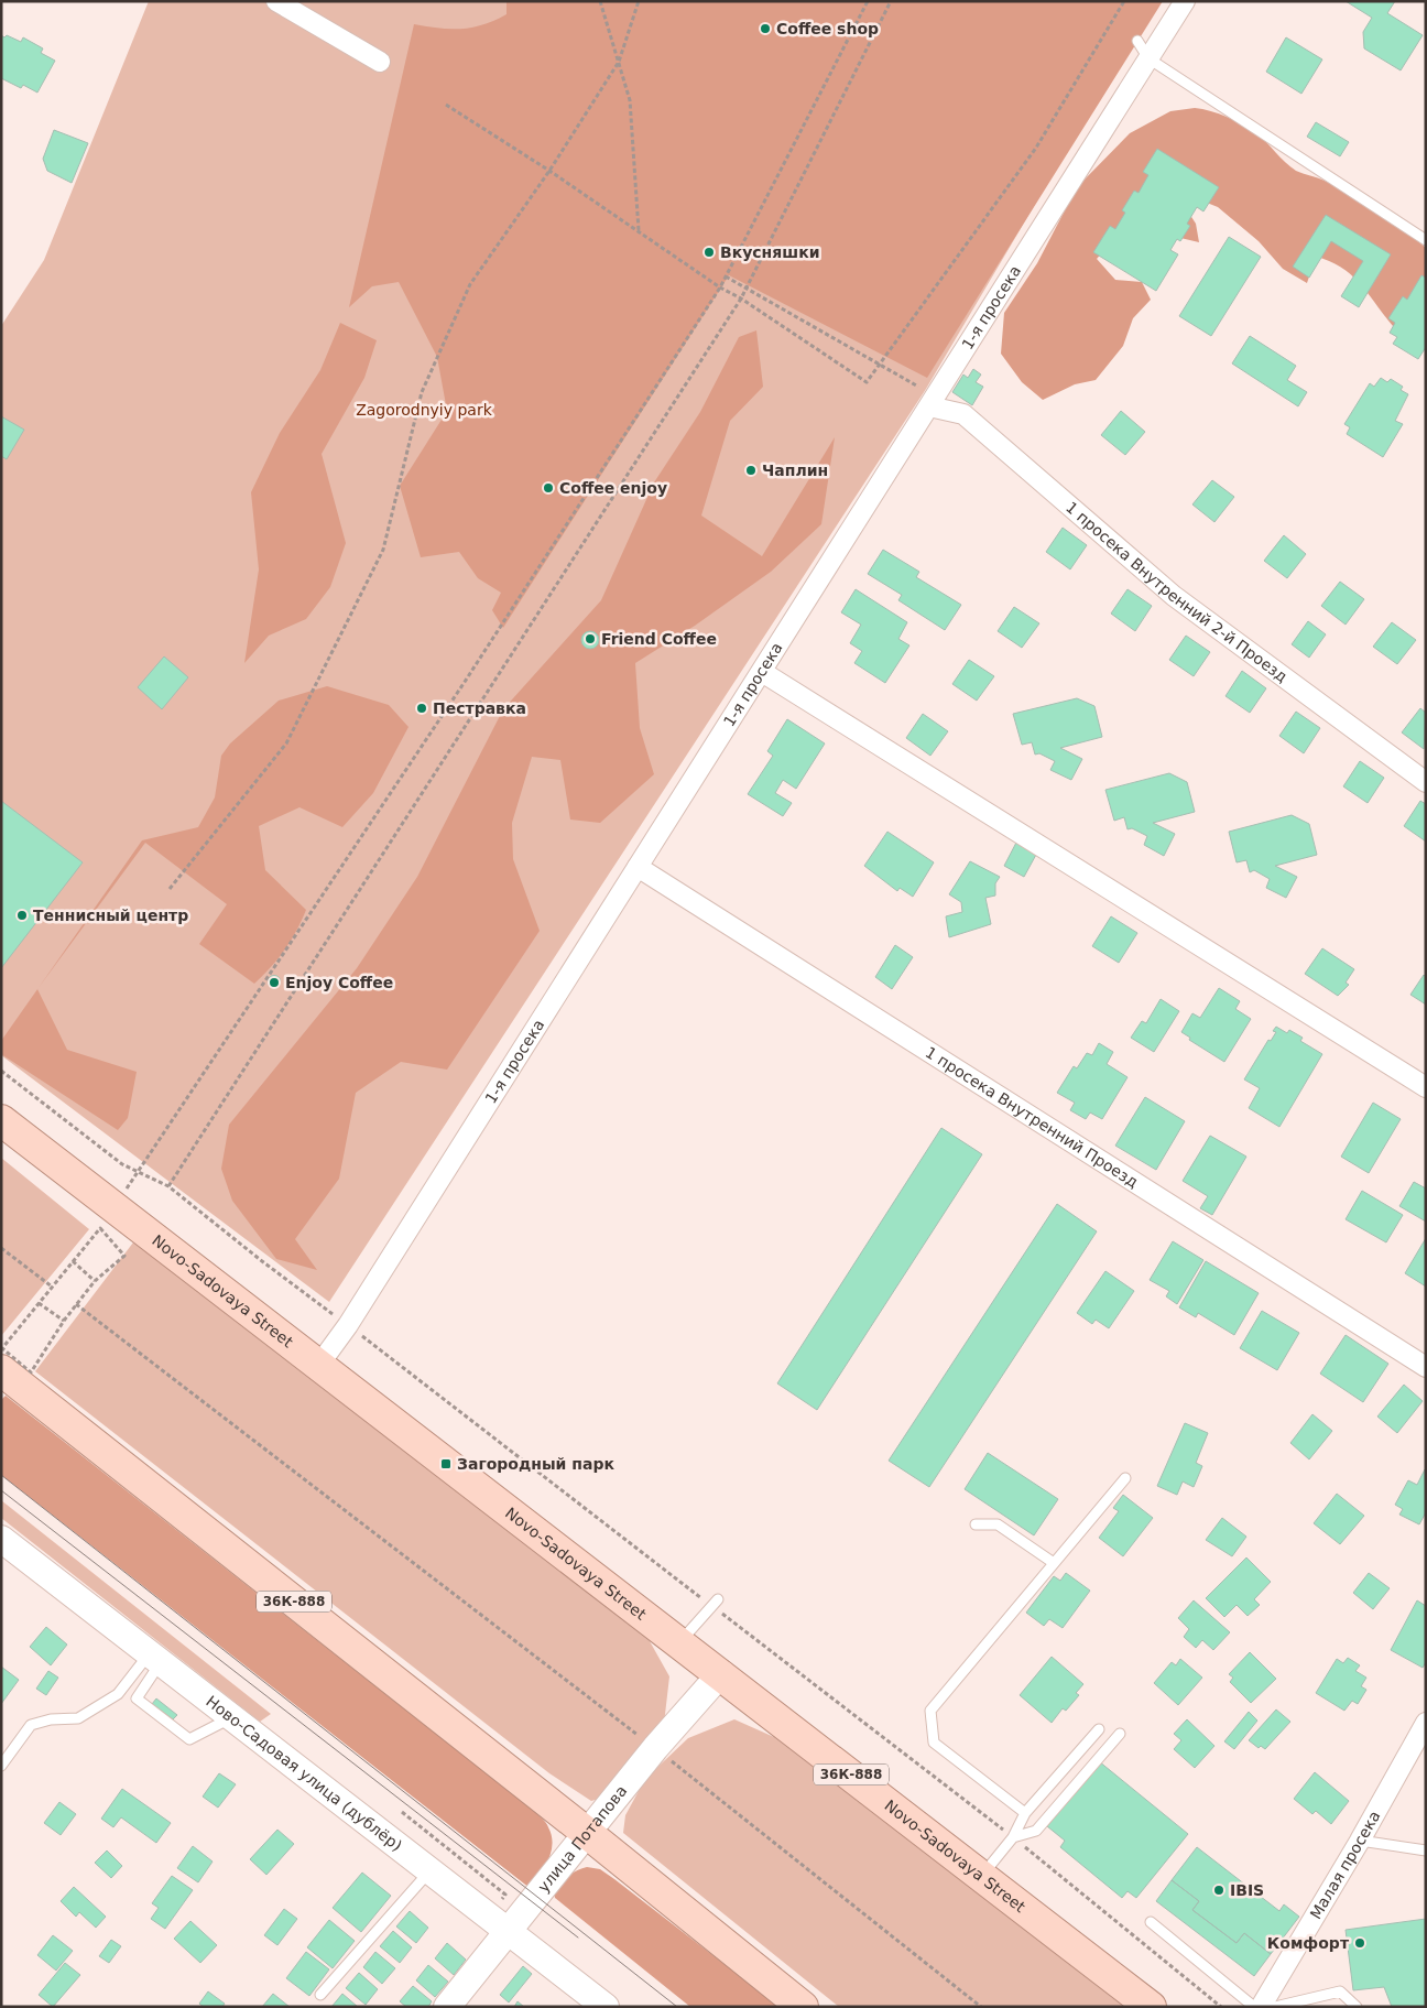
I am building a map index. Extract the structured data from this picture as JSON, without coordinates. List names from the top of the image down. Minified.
{"streets":{"main road":["Novo-Sadovaya Street","36К-888"],"street":["1-я просека","1 просека Внутренний 2-й Проезд","1 просека Внутренний Проезд","Ново-Садовая улица (дублёр)","улица Потапова","Малая просека"]},"crossings":[["1-я просека","1 просека Внутренний 2-й Проезд"],["1-я просека","1 просека Внутренний Проезд"],["1-я просека","Novo-Sadovaya Street"],["Novo-Sadovaya Street","улица Потапова"],["36К-888","улица Потапова"],["Ново-Садовая улица (дублёр)","улица Потапова"]],"parks":["Zagorodnyiy park"],"places":{"other":["Coffee shop","Вкусняшки","Чаплин","Coffee enjoy","Friend Coffee","Пестравка","Теннисный центр","Enjoy Coffee","IBIS","Комфорт"],"transit":["Загородный парк"]}}
